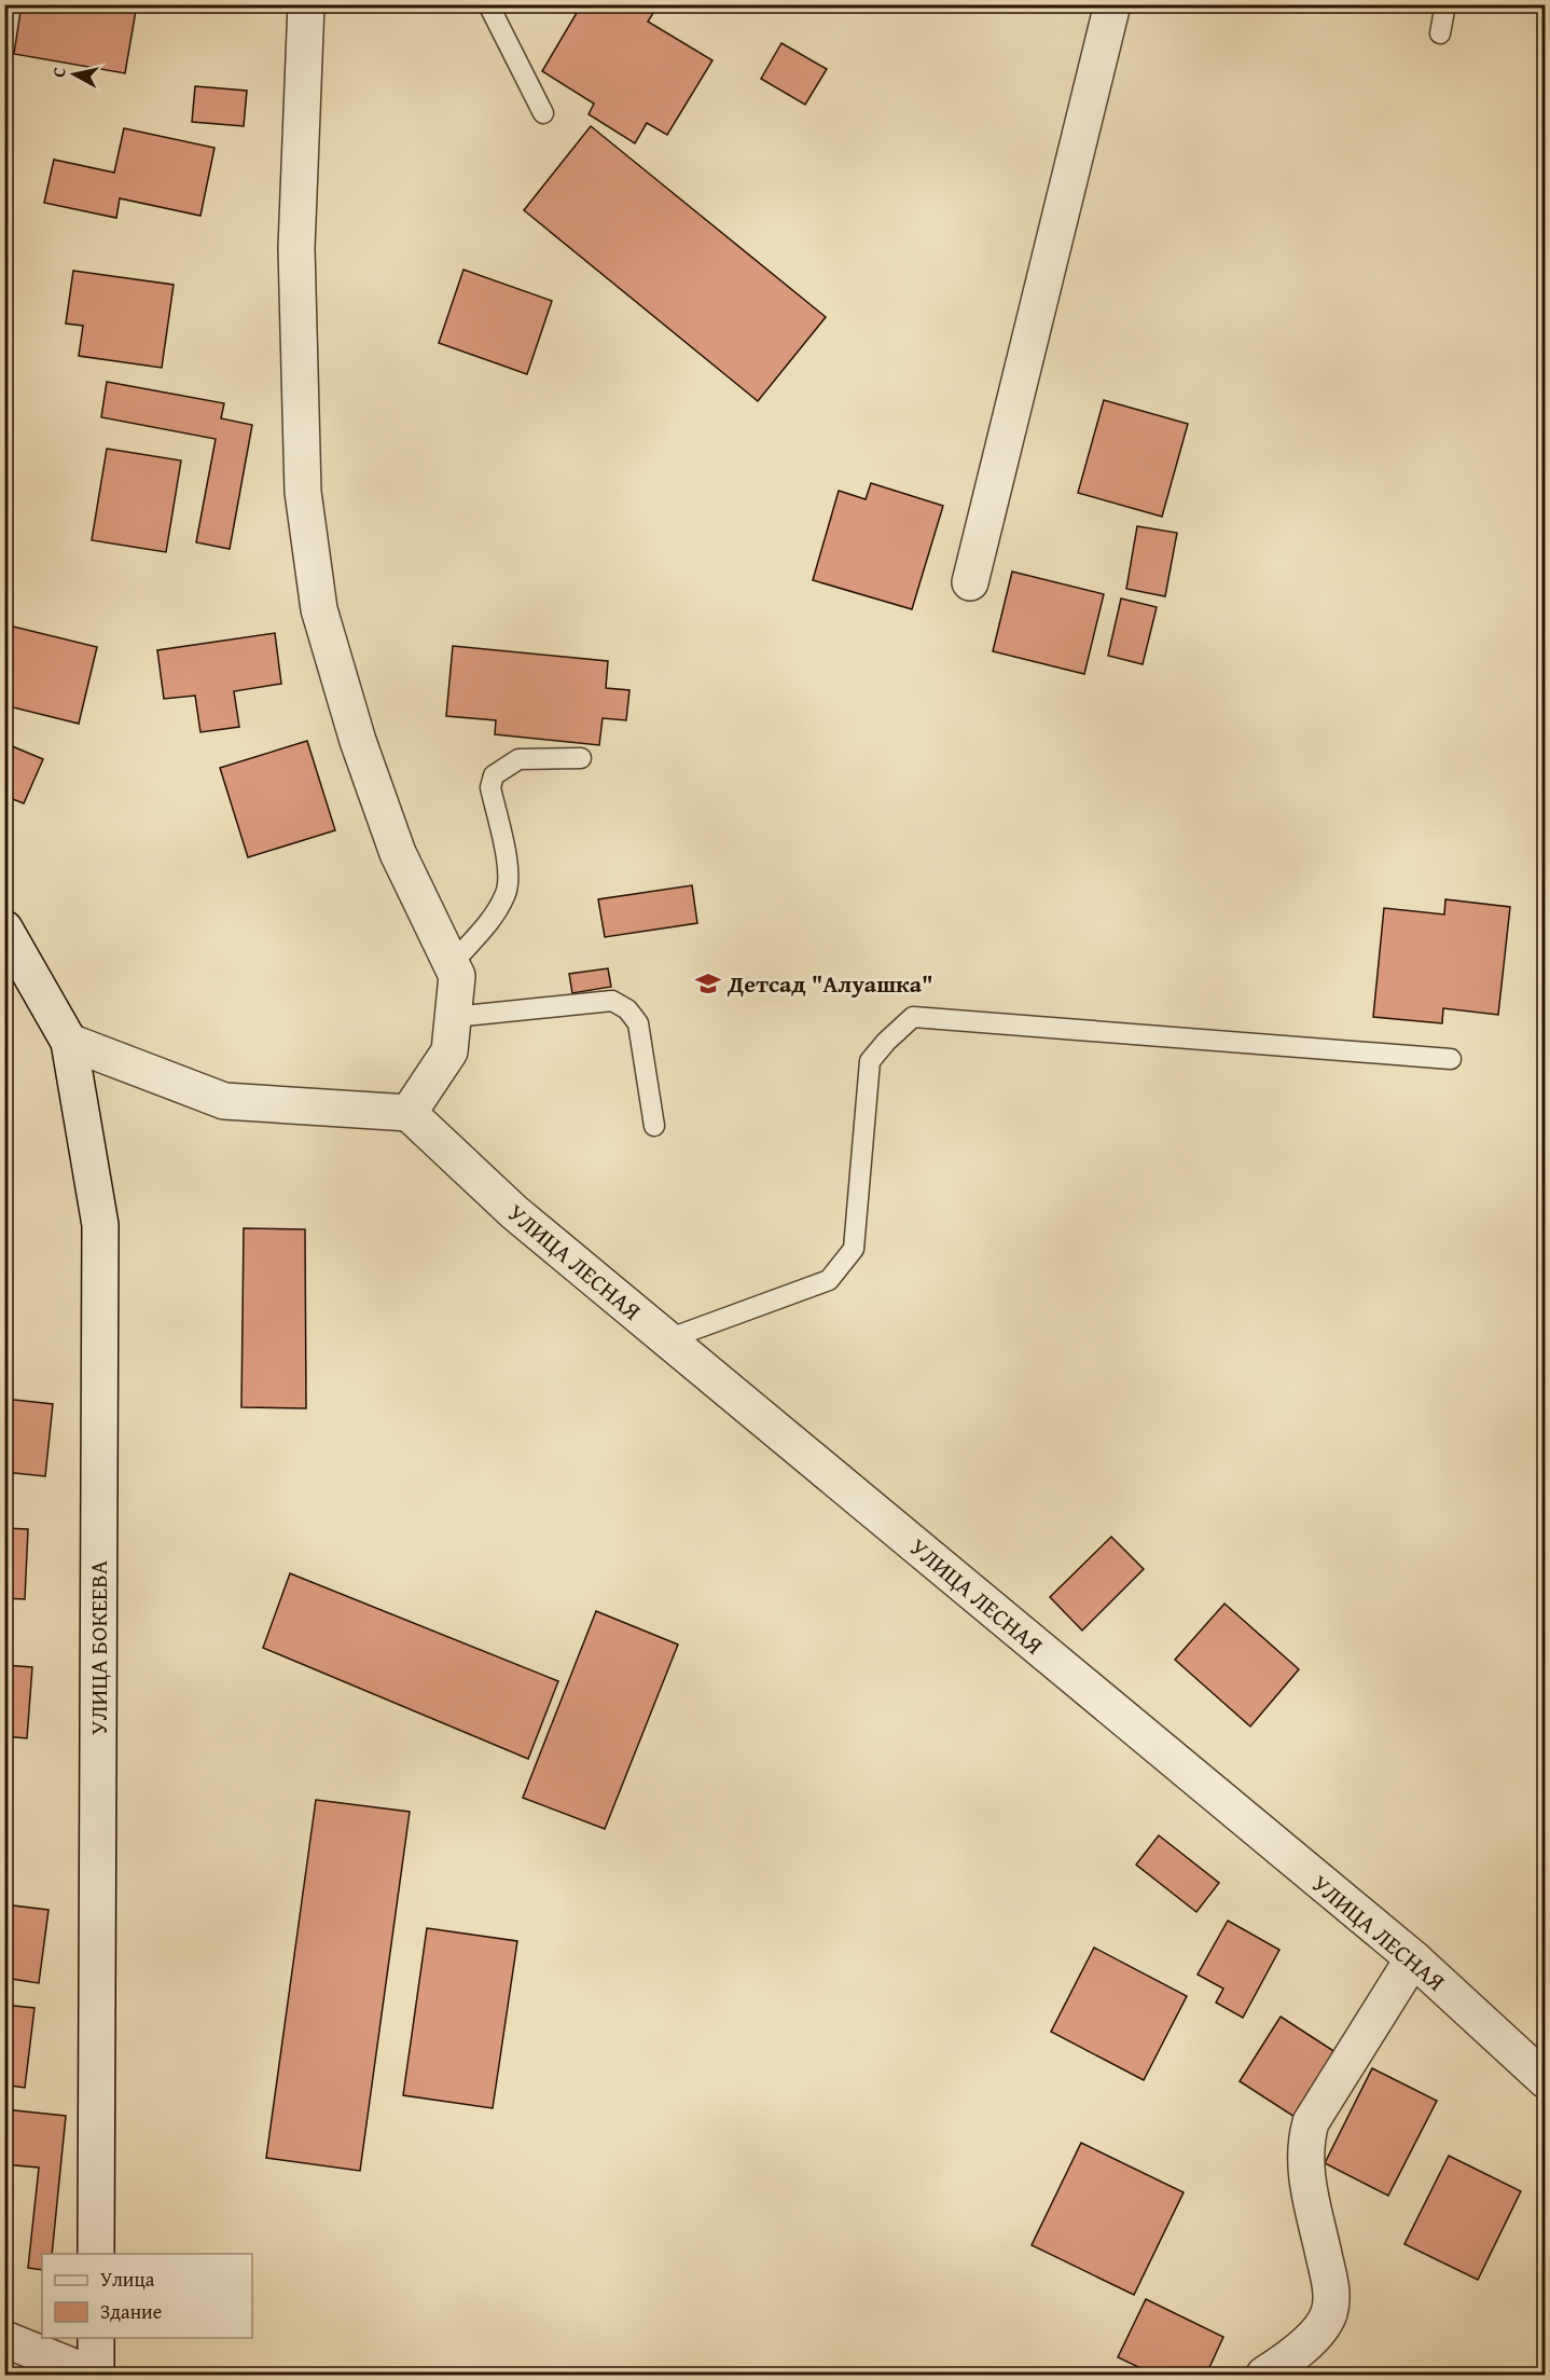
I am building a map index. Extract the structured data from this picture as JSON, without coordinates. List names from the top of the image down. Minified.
{"streets":{"street":["УЛИЦА ЛЕСНАЯ","УЛИЦА БОКЕЕВА"]},"places":{"school or university":["Детсад \"Алуашка\""]},"legend":["Улица","Здание"],"north":"left"}
